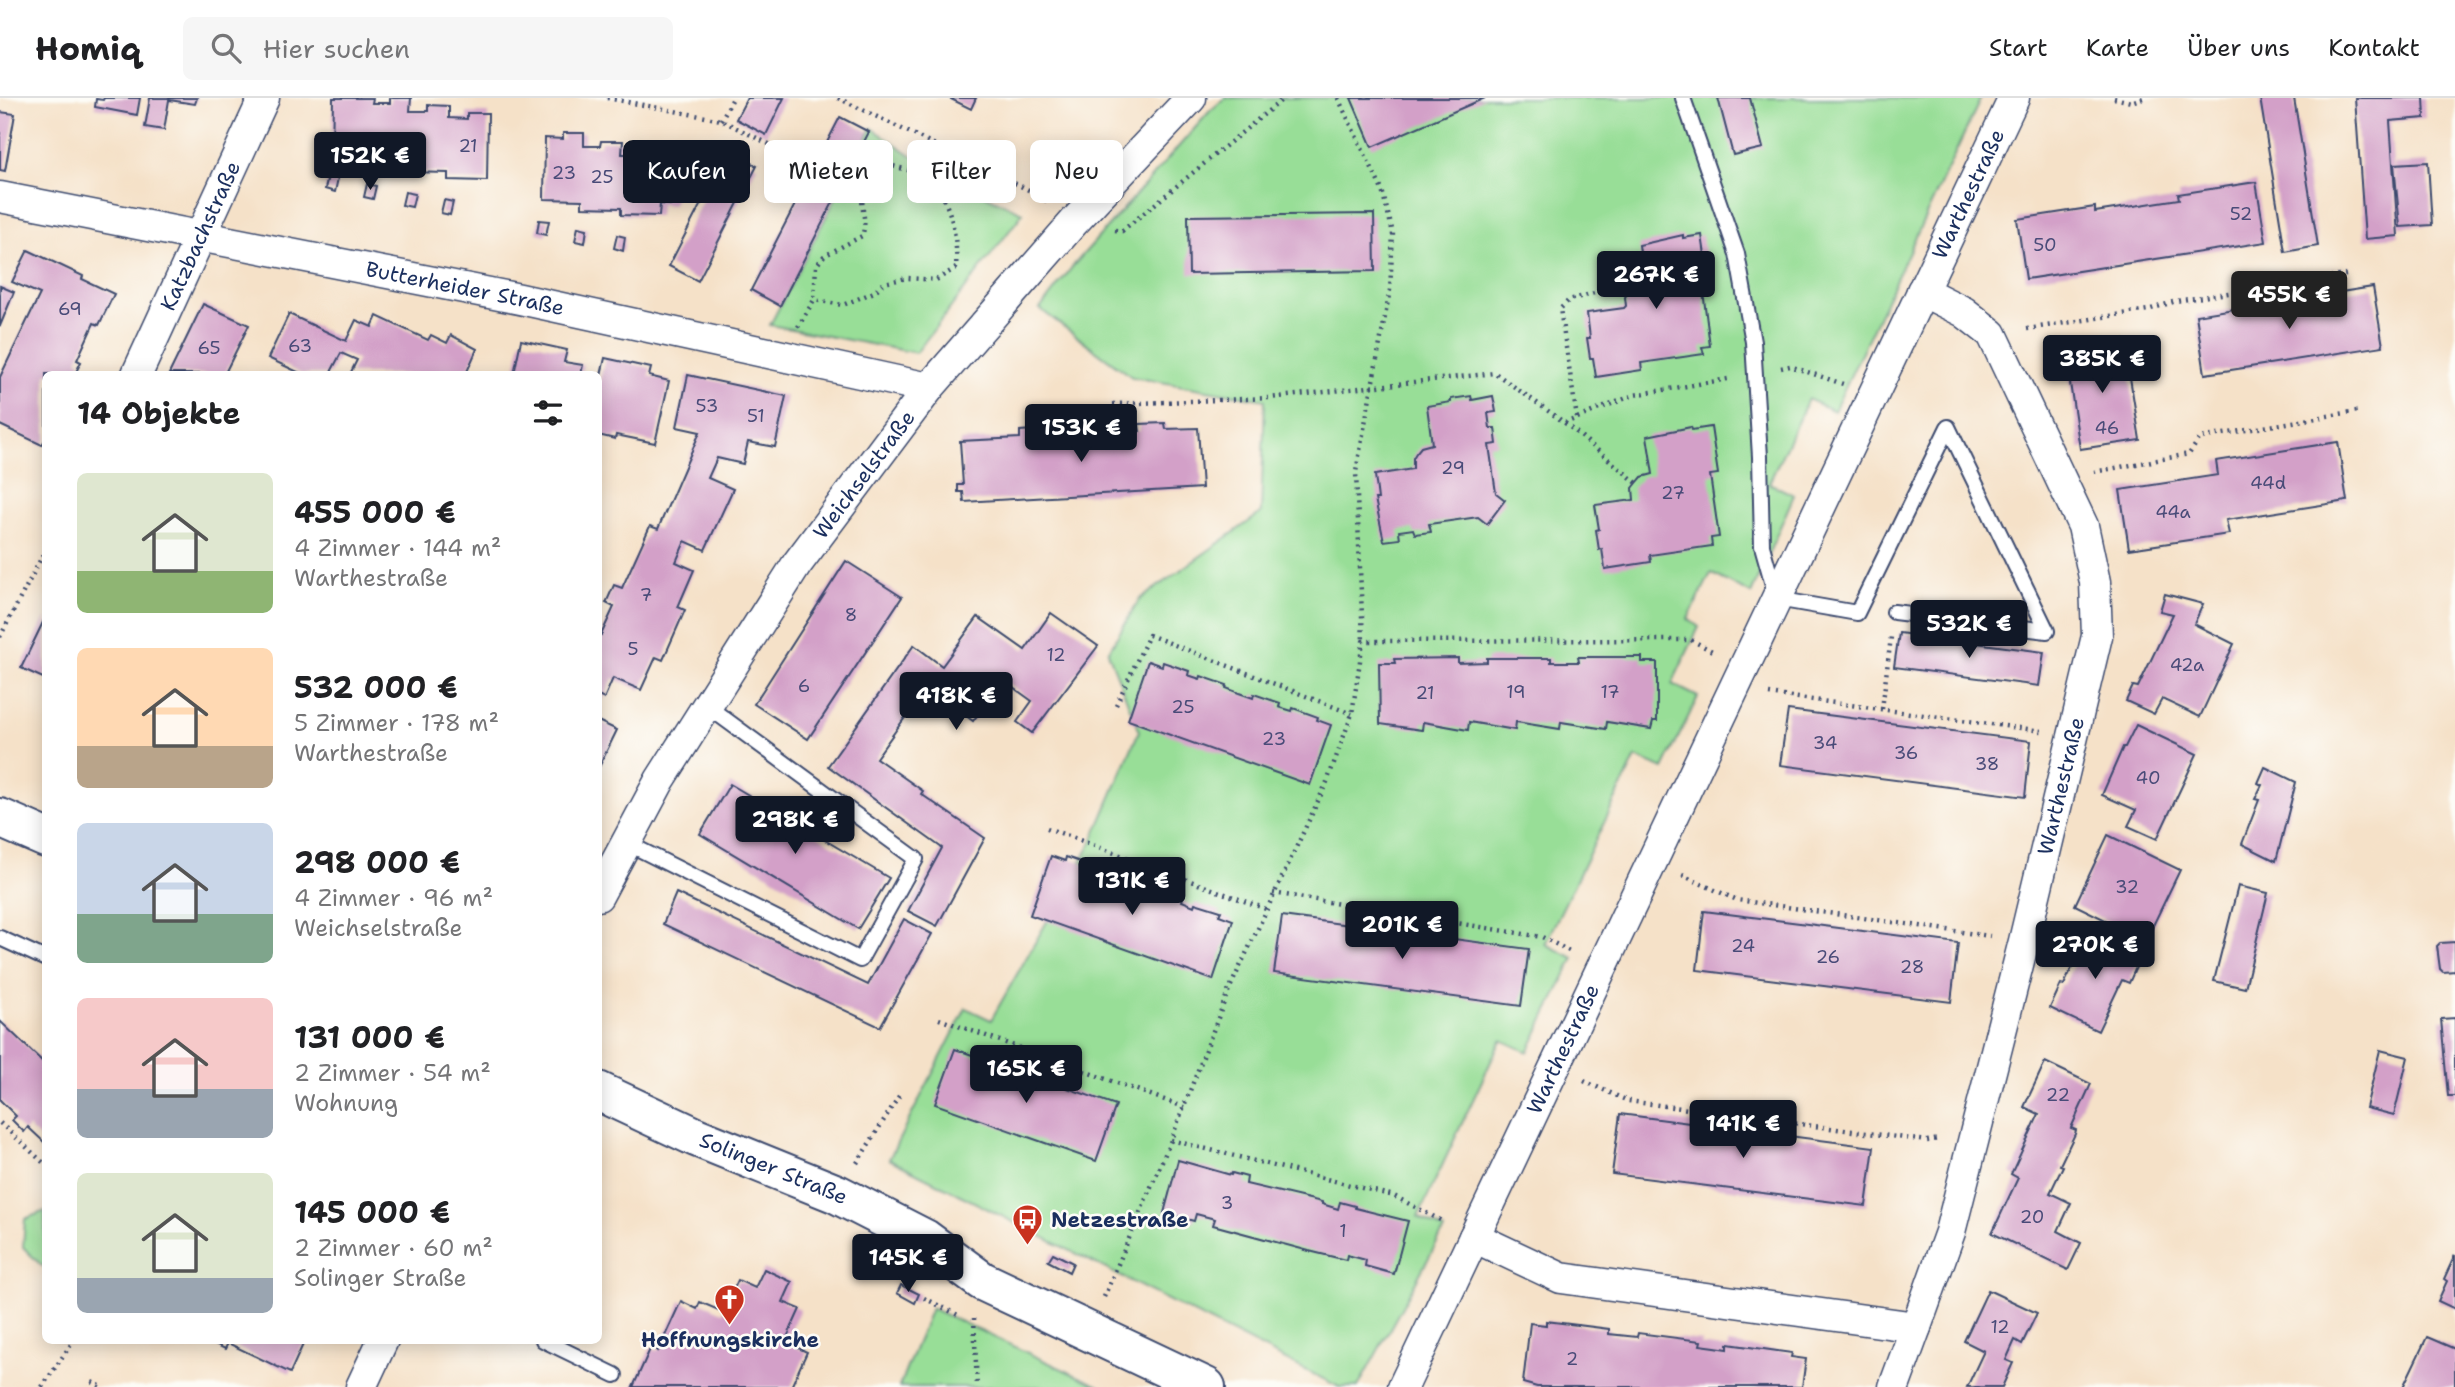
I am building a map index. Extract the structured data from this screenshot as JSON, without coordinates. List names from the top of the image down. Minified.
{"streets":{"main road":["Solinger Straße"],"street":["Warthestraße","Katzbachstraße","Butterheider Straße","Weichselstraße"]},"crossings":[["Katzbachstraße","Butterheider Straße"],["Butterheider Straße","Weichselstraße"]],"places":{"bus stop":["Netzestraße"],"church":["Hoffnungskirche"]},"house_numbers":["21","23","25","52","50","69","63","65","53","51","46","29","44d","27","44a","7","8","5","12","42a","6","19","17","21","25","23","34","36","38","40","32","24","26","28","22","3","20","1","12","2"],"page":{"header":"Homiq","search":"Hier suchen","nav":["Start","Karte","Über uns","Kontakt"],"price":["152K €","267K €","455K €","385K €","153K €","532K €","418K €","298K €","131K €","201K €","270K €","165K €","141K €","145K €"],"chip":["Kaufen","Mieten","Filter","Neu"],"heading":"14 Objekte","list":[{"name":"455 000 €","note":"4 Zimmer · 144 m² · Warthestraße"},{"name":"532 000 €","note":"5 Zimmer · 178 m² · Warthestraße"},{"name":"298 000 €","note":"4 Zimmer · 96 m² · Weichselstraße"},{"name":"131 000 €","note":"2 Zimmer · 54 m² · Wohnung"},{"name":"145 000 €","note":"2 Zimmer · 60 m² · Solinger Straße"}]}}
